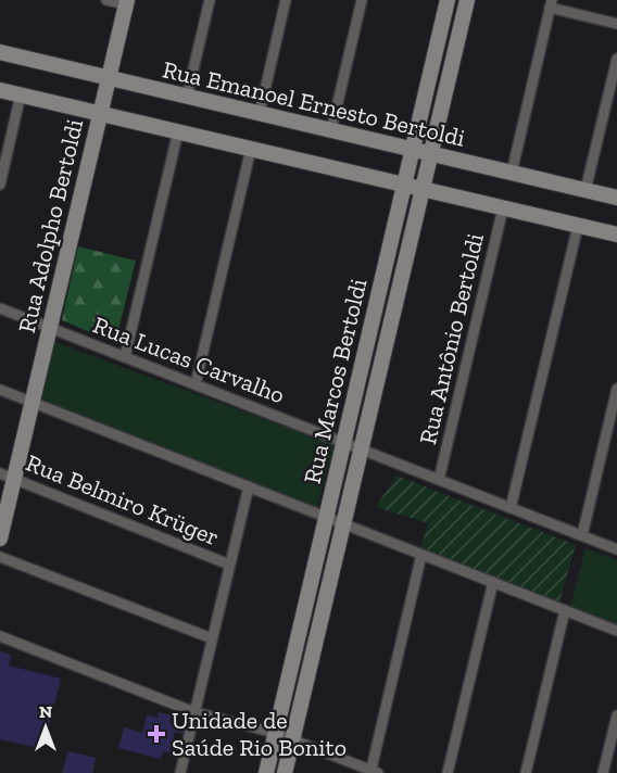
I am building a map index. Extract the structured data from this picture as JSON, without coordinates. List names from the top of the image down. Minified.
{"streets":{"street":["Rua Emanoel Ernesto Bertoldi","Rua Adolpho Bertoldi","Rua Antônio Bertoldi","Rua Lucas Carvalho","Rua Marcos Bertoldi","Rua Belmiro Krüger"]},"crossings":[["Rua Emanoel Ernesto Bertoldi","Rua Adolpho Bertoldi"],["Rua Emanoel Ernesto Bertoldi","Rua Marcos Bertoldi"],["Rua Adolpho Bertoldi","Rua Lucas Carvalho"],["Rua Adolpho Bertoldi","Rua Belmiro Krüger"],["Rua Antônio Bertoldi","Rua Lucas Carvalho"],["Rua Lucas Carvalho","Rua Marcos Bertoldi"]],"places":{"health":["Unidade de Saúde Rio Bonito"]},"north":"top"}
